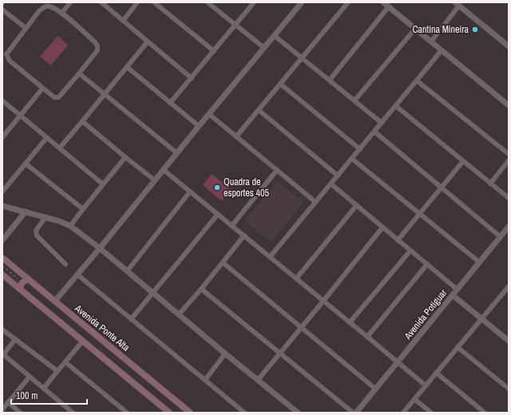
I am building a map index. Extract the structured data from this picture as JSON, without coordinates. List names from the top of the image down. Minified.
{"streets":{"main road":["Avenida Ponte Alta"],"street":["Avenida Potiguar"]},"places":["Cantina Mineira","Quadra de esportes 405"],"scale_bar":"100 m"}
